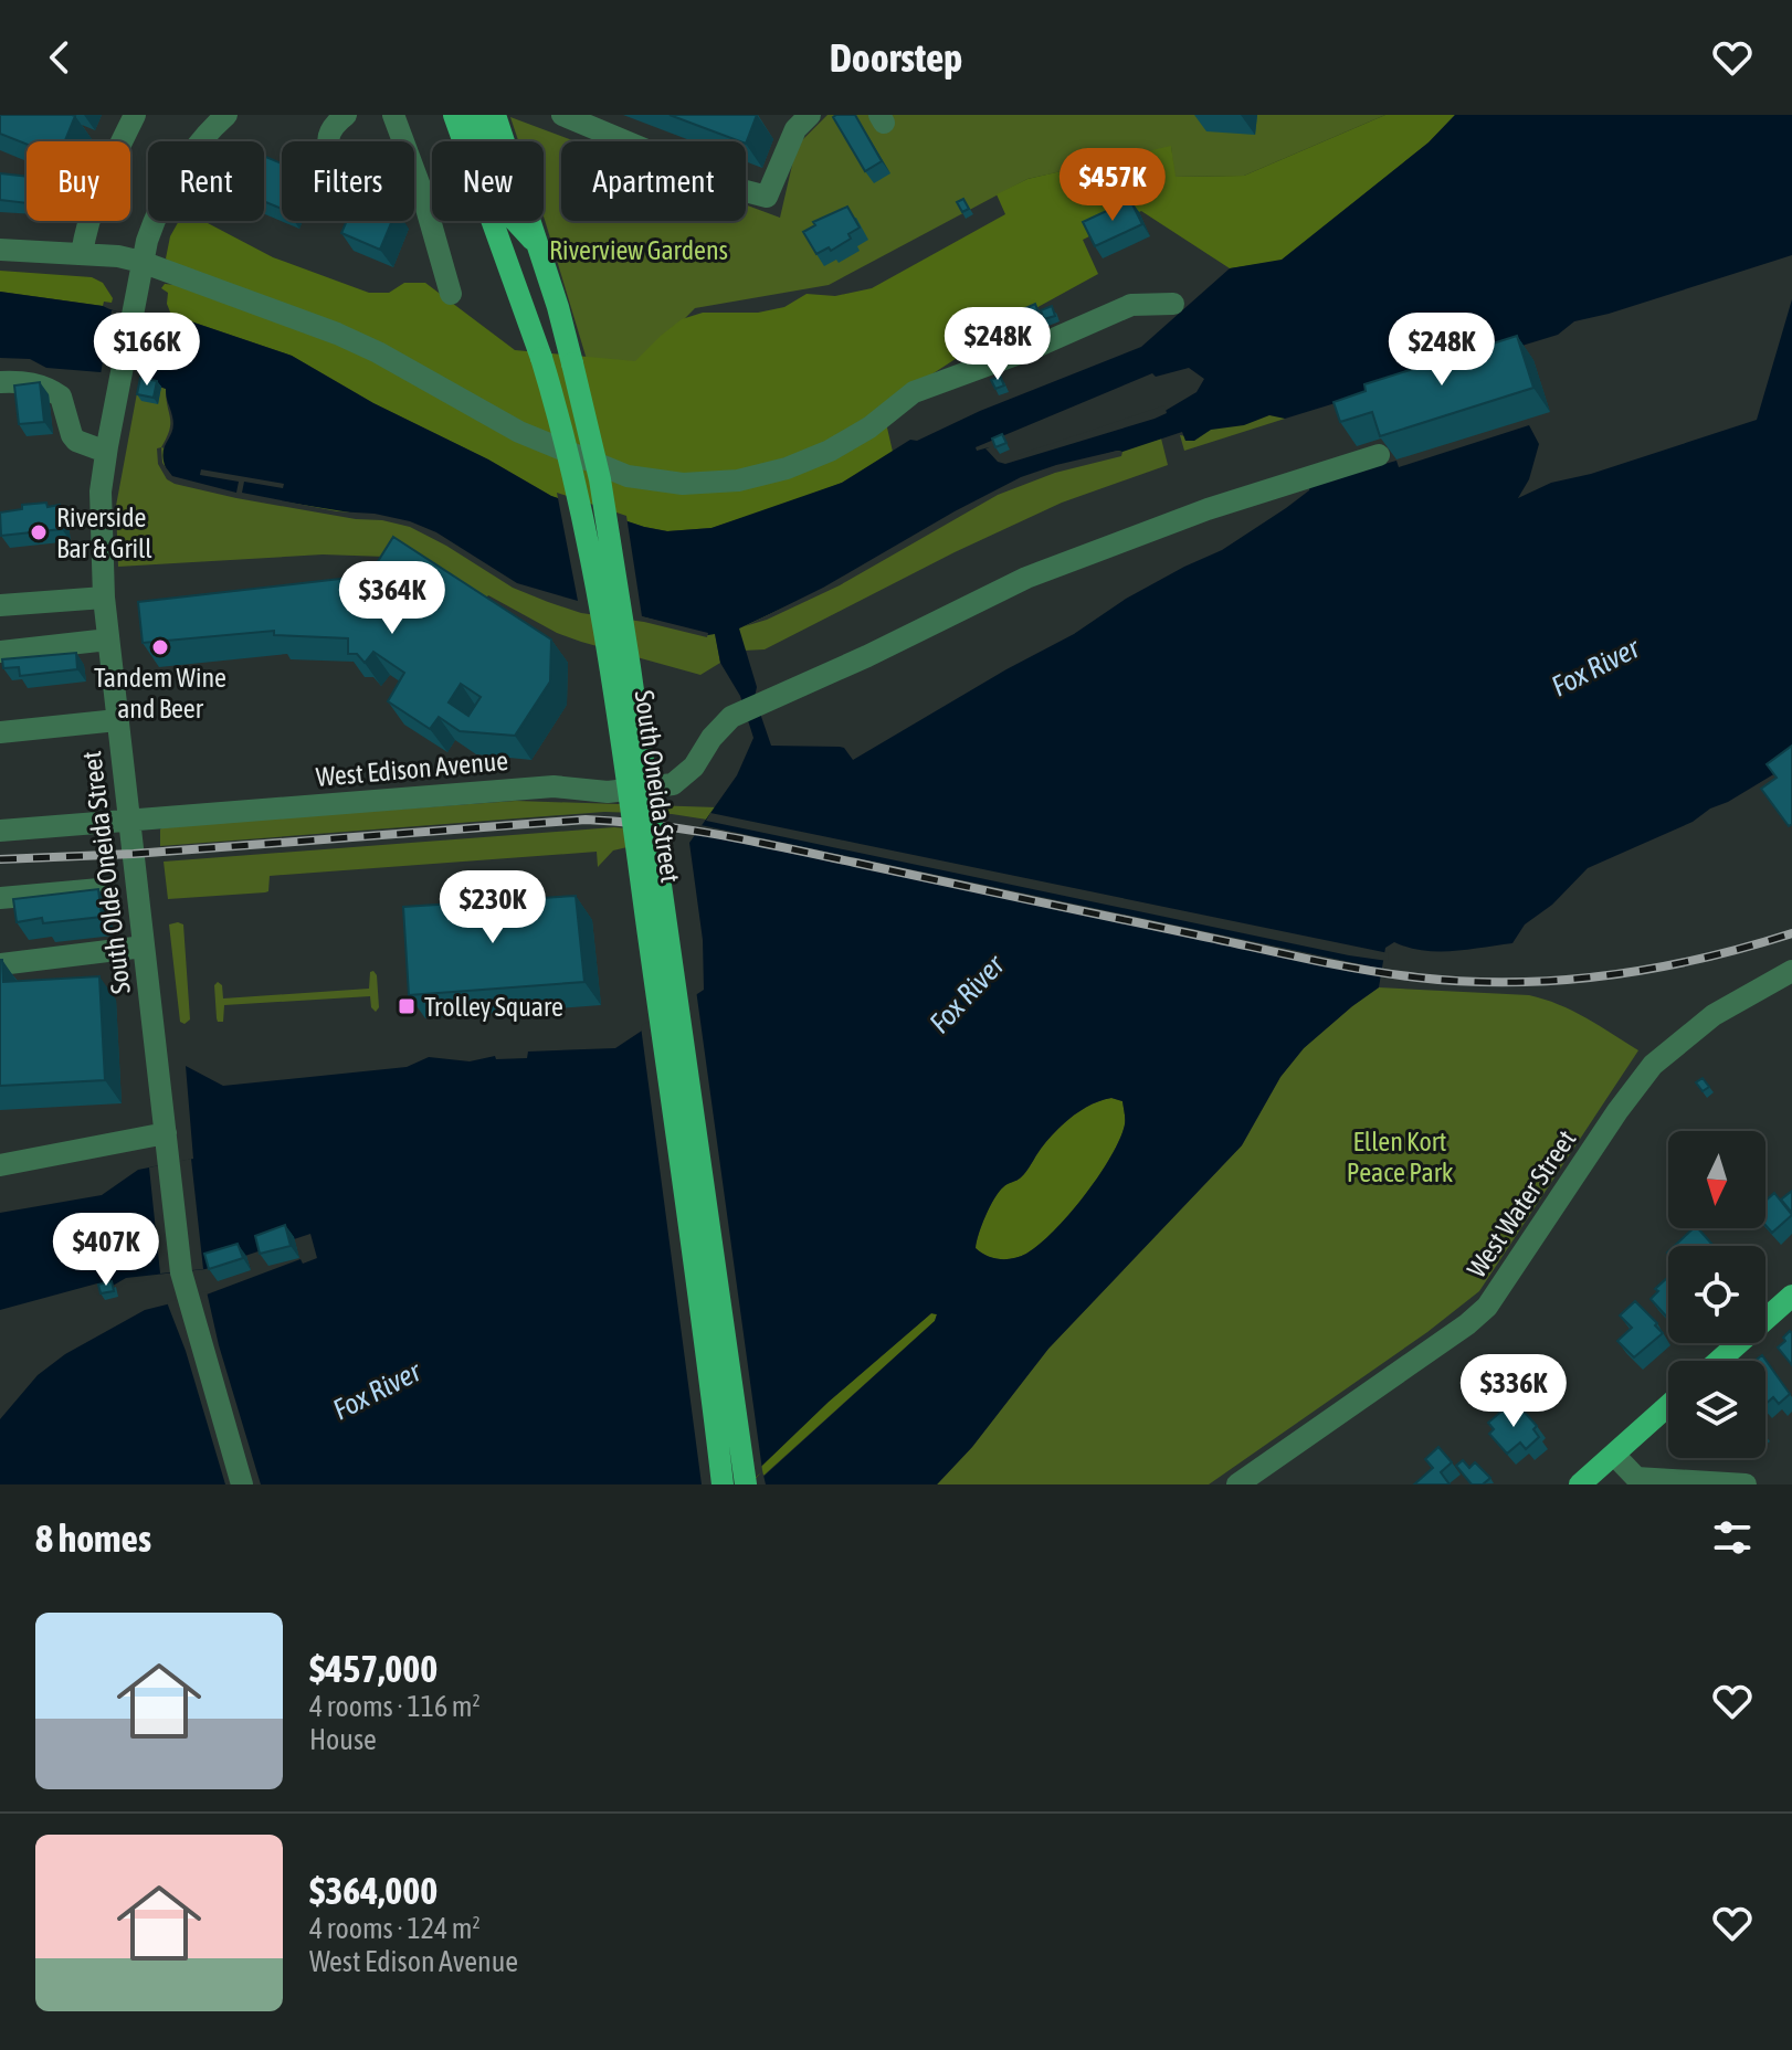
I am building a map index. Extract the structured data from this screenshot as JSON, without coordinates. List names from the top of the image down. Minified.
{"streets":{"main road":["South Oneida Street"],"street":["West Edison Avenue","South Olde Oneida Street","West Water Street"]},"crossings":[["West Edison Avenue","South Olde Oneida Street"]],"water":["Fox River"],"parks":["Riverview Gardens","Ellen Kort Peace Park"],"places":{"other":["Riverside Bar & Grill","Tandem Wine and Beer"],"transit":["Trolley Square"]},"north":"bottom","page":{"header":"Doorstep","chip":["Buy","Rent","Filters","New","Apartment"],"price":["$457K","$248K","$166K","$248K","$364K","$230K","$407K","$336K"],"heading":"8 homes","list":[{"name":"$457,000","note":"4 rooms · 116 m² · House"},{"name":"$364,000","note":"4 rooms · 124 m² · West Edison Avenue"}]}}
